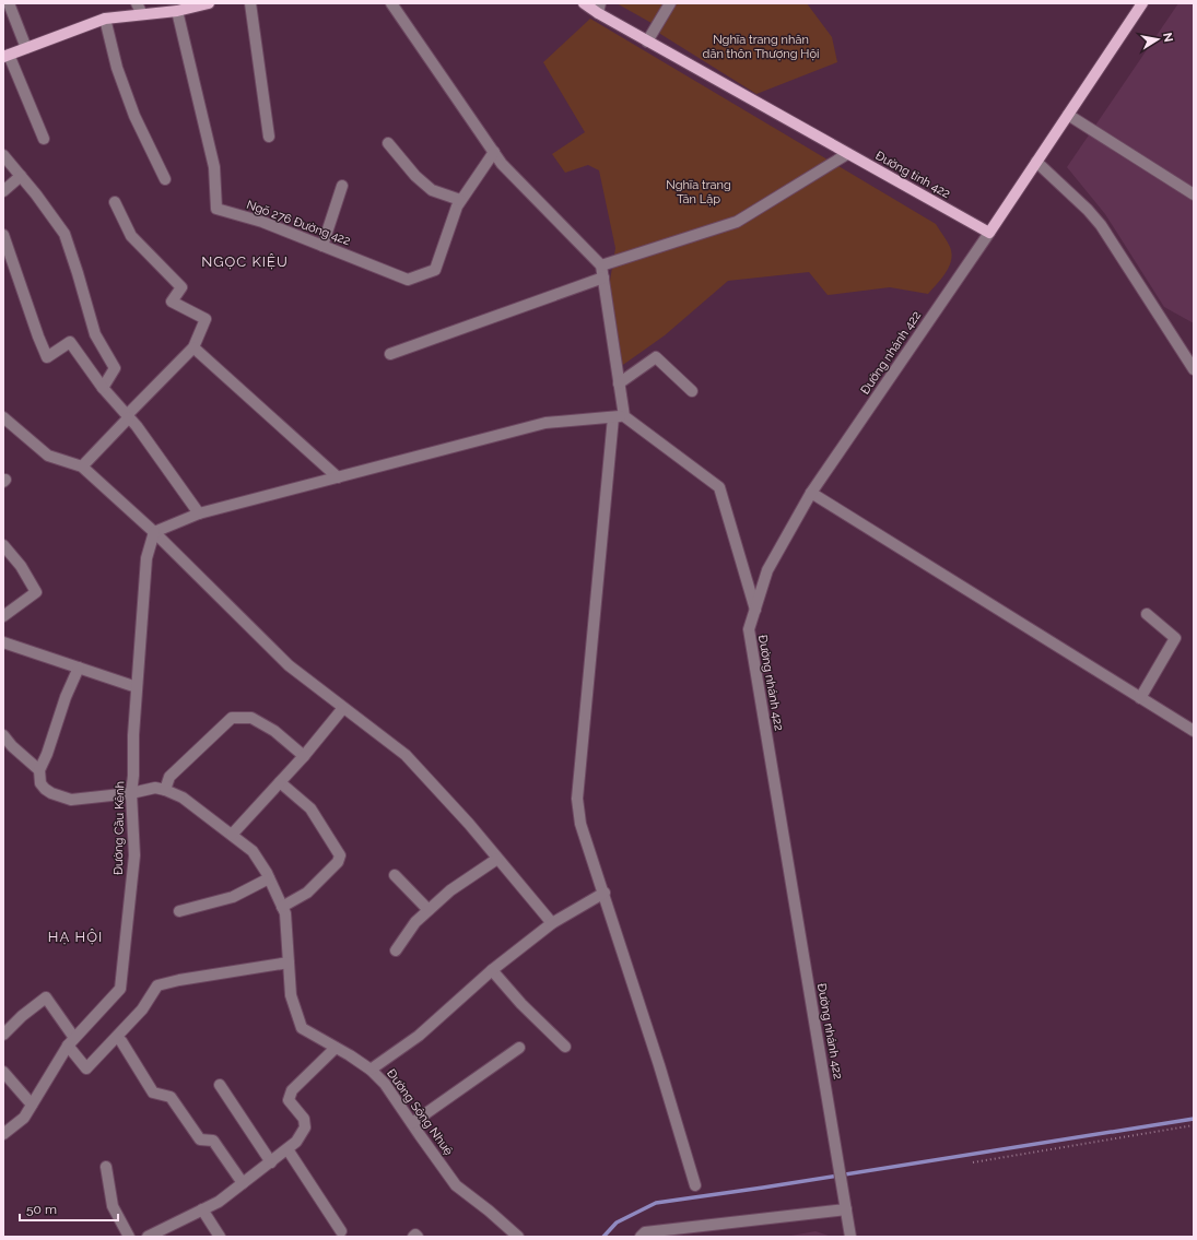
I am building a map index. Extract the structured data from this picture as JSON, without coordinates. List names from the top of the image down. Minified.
{"streets":{"main road":["Đường tỉnh 422"],"street":["Ngõ 276 Đường 422","Đường nhánh 422","Đường Cầu Kênh","Đường Sông Nhuệ"]},"crossings":[["Đường tỉnh 422","Đường nhánh 422"]],"districts":["NGỌC KIỆU","HẠ HỘI"],"parks":["Nghĩa trang nhân dân thôn Thượng Hội","Nghĩa trang Tân Lập"],"scale_bar":"50 m","north":"right"}
